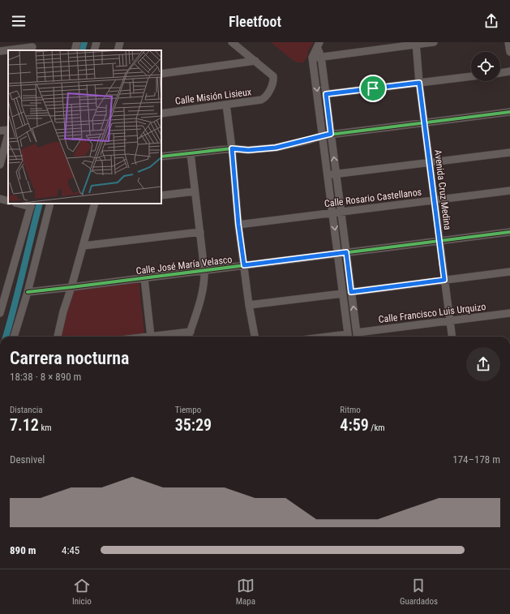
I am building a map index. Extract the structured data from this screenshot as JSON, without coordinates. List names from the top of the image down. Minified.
{"streets":{"street":["Calle Misión Lisieux","Avenida Cruz Medina","Calle Rosario Castellanos","Calle José María Velasco","Calle Francisco Luis Urquizo"]},"crossings":[["Avenida Cruz Medina","Calle Rosario Castellanos"],["Avenida Cruz Medina","Calle José María Velasco"],["Avenida Cruz Medina","Calle Francisco Luis Urquizo"]],"page":{"header":"Fleetfoot","heading":["Carrera nocturna","18:38 · 8 × 890 m"],"stats":[["Distancia","7.12 km"],["Tiempo","35:29"],["Ritmo","4:59 /km"]],"chart":["Desnivel","174–178 m"],"list":[{"name":"890 m","note":"4:45"}],"tabs":["Inicio","Mapa","Guardados"]}}
